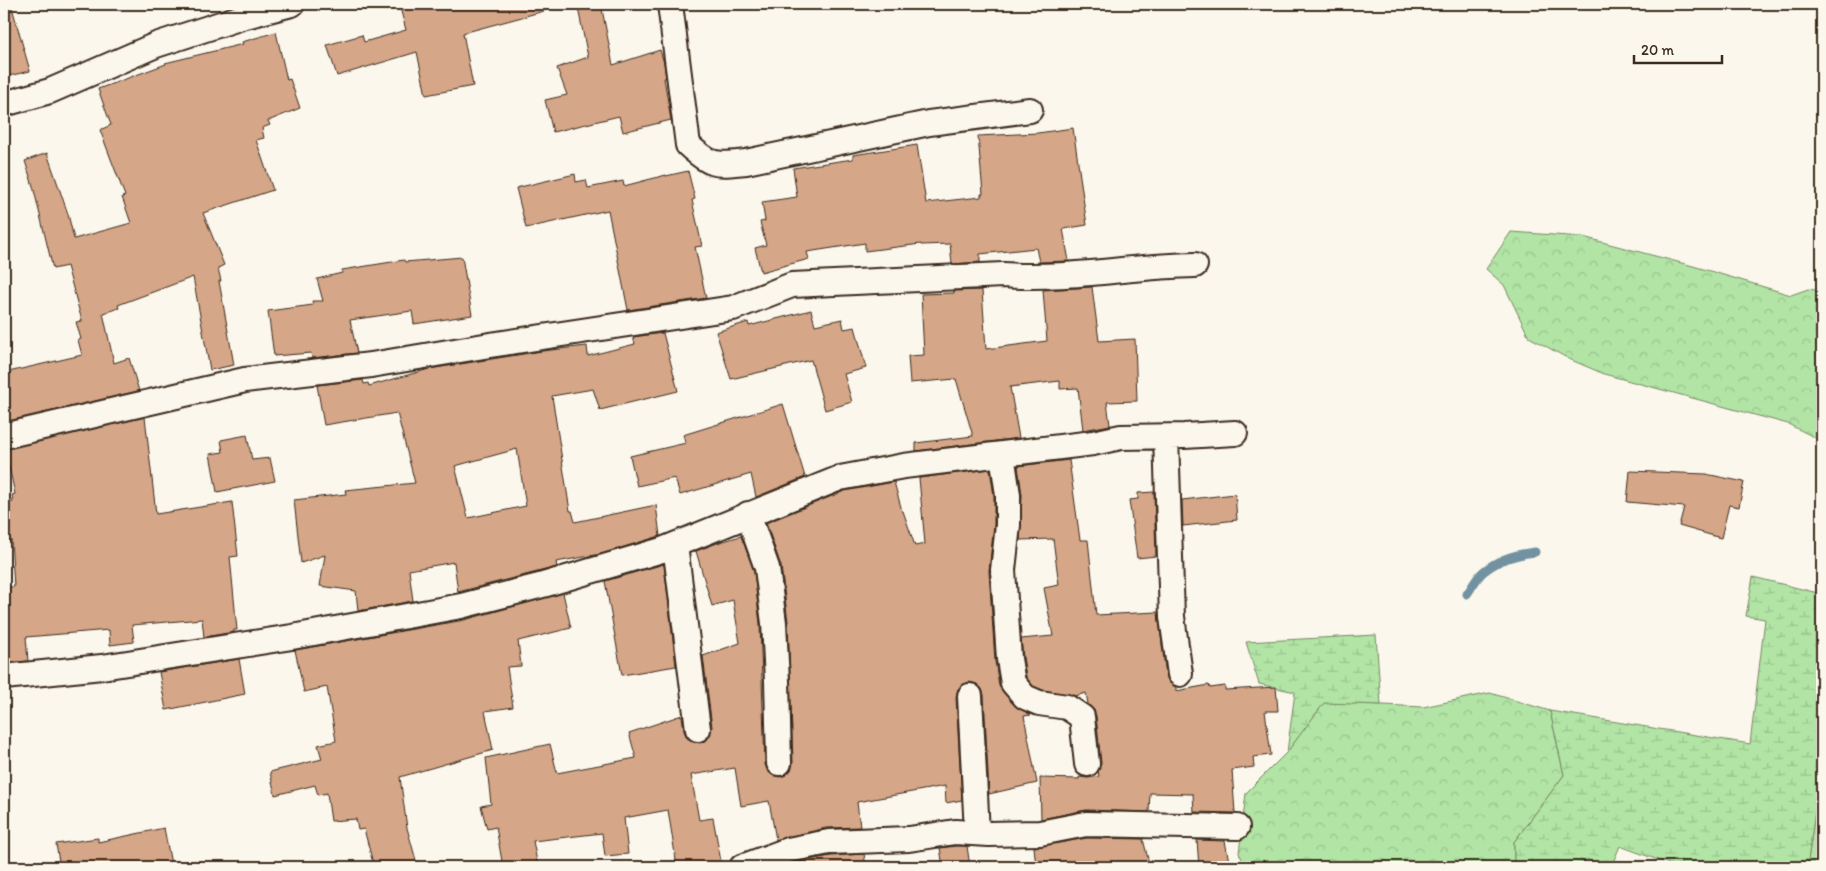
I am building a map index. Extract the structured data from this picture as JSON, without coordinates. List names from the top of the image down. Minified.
{"scale_bar":"20 m"}
